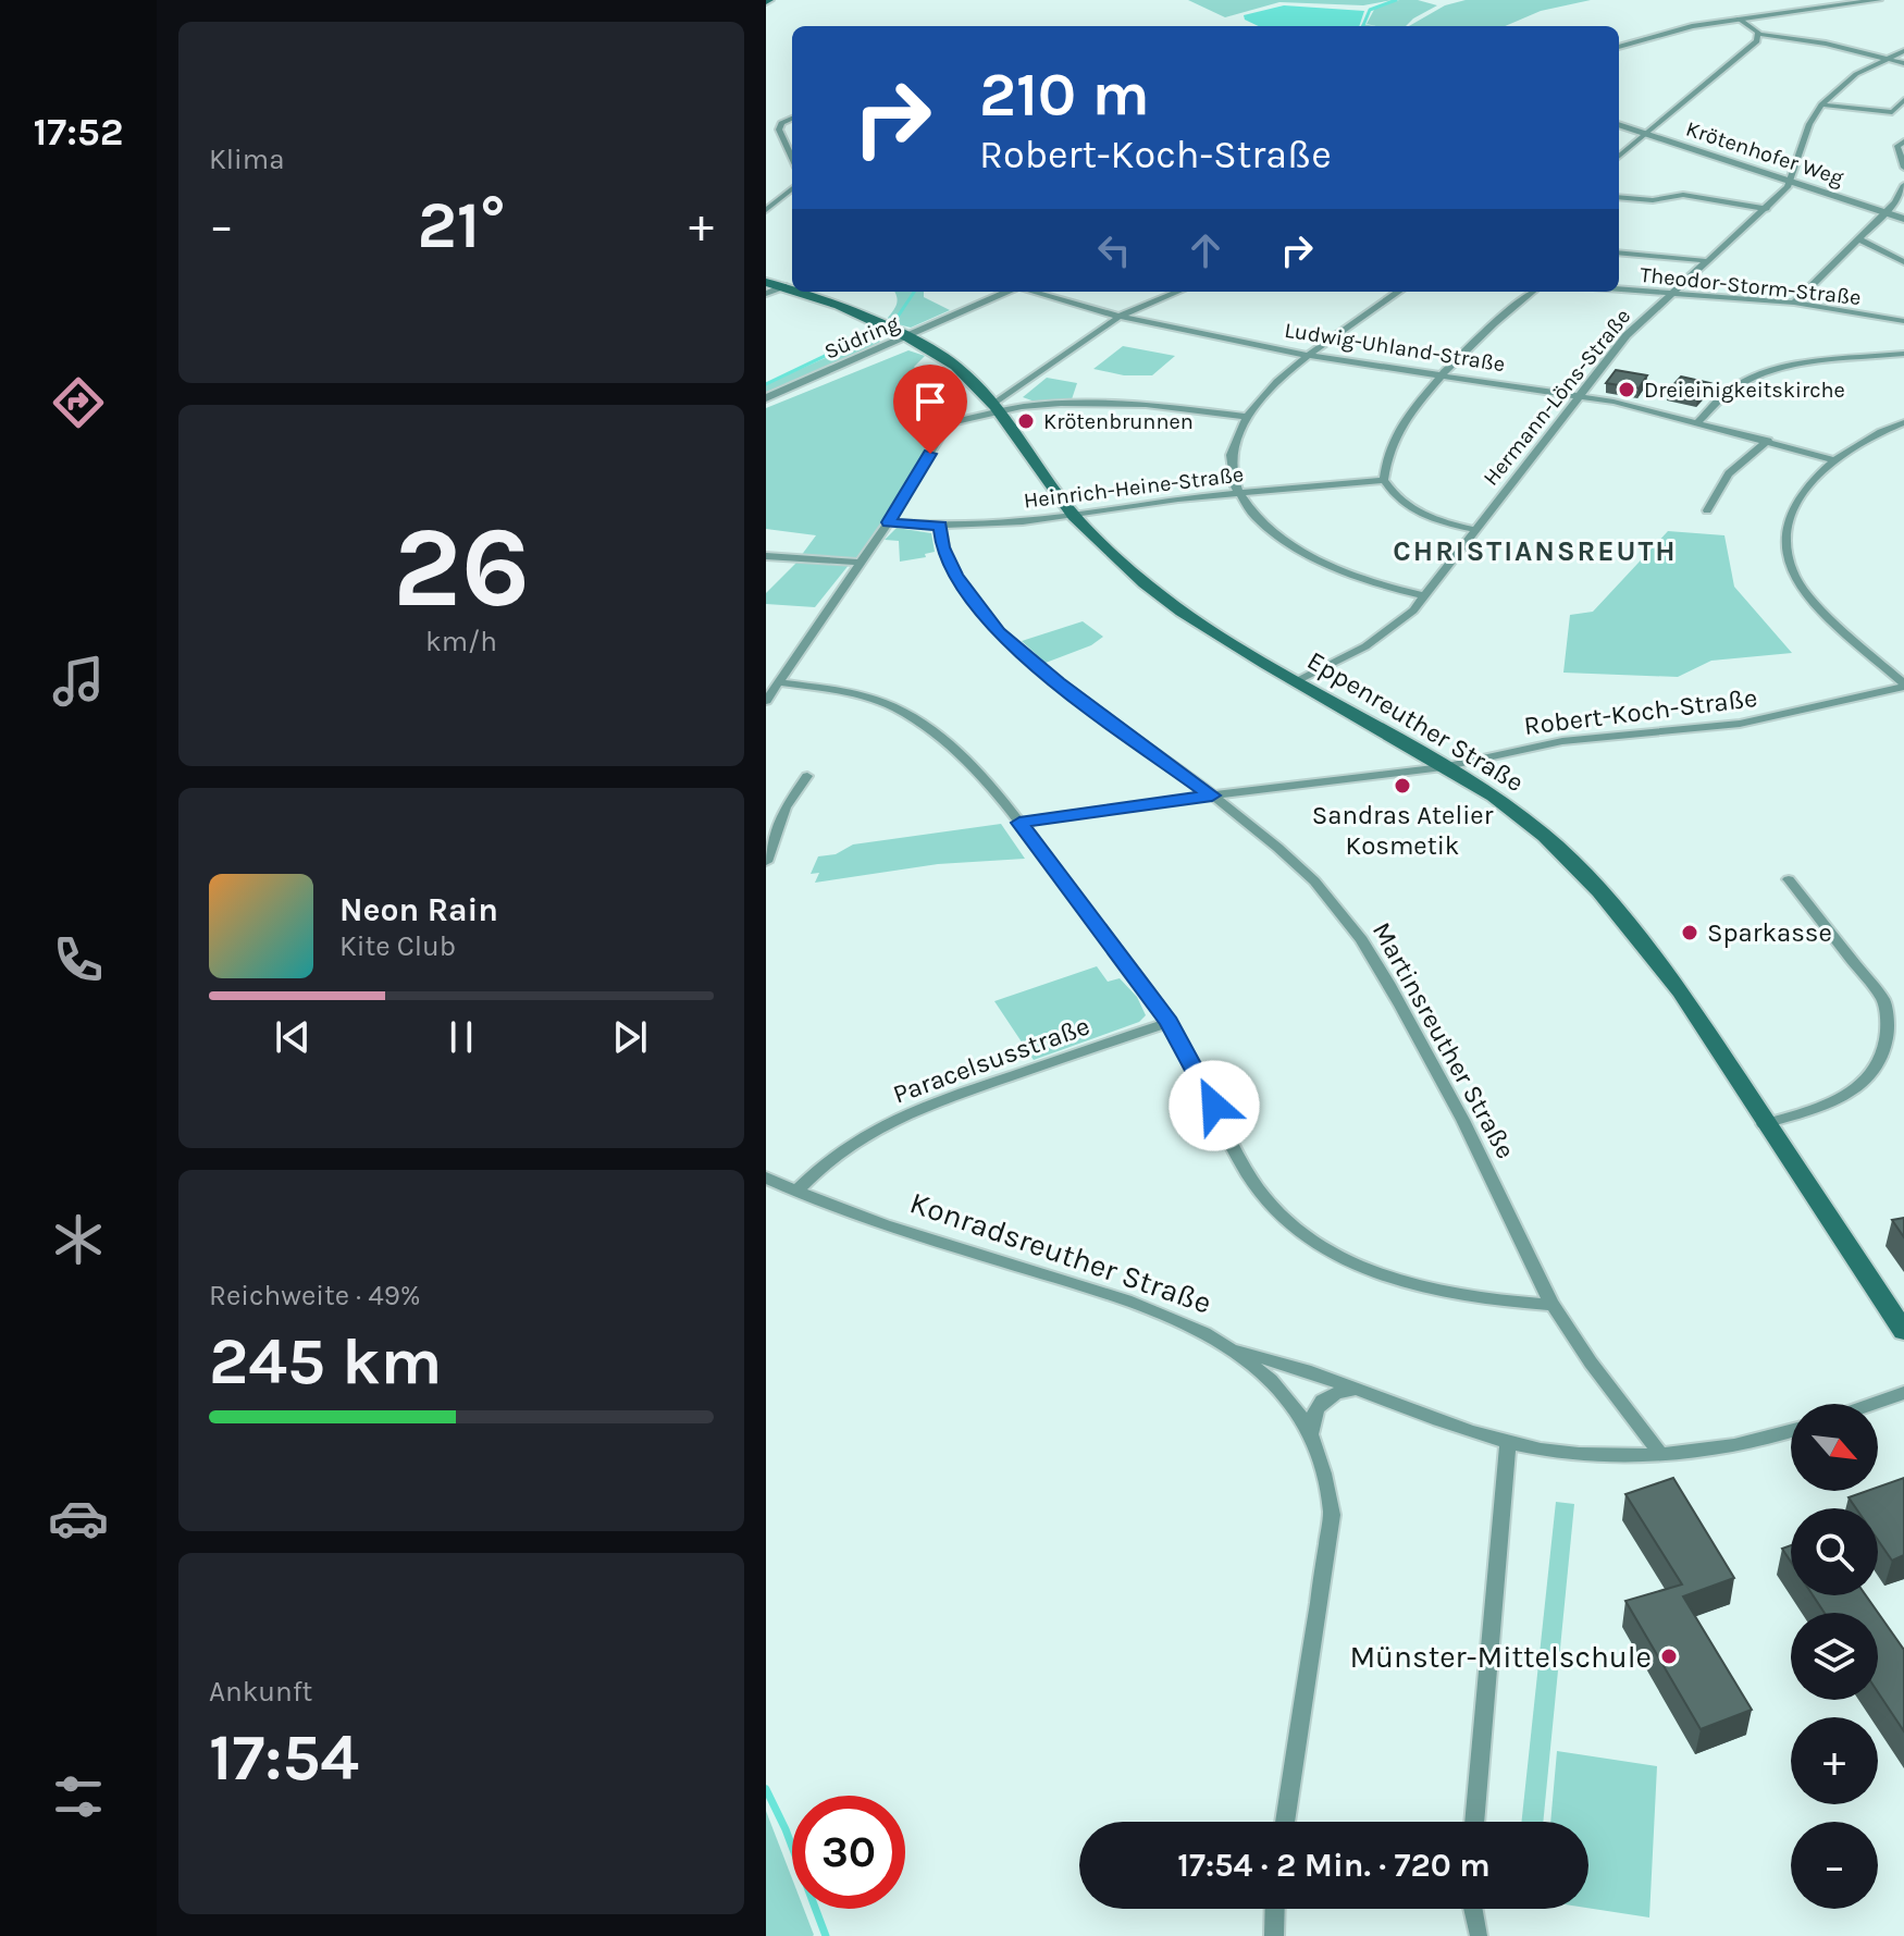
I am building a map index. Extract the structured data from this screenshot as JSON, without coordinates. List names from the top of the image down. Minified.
{"streets":{"main road":["Eppenreuther Straße"],"street":["Krötenhofer Weg","Theodor-Storm-Straße","Südring","Ludwig-Uhland-Straße","Hermann-Löns-Straße","Heinrich-Heine-Straße","Robert-Koch-Straße","Martinsreuther Straße","Paracelsusstraße","Konradsreuther Straße"]},"crossings":[["Krötenhofer Weg","Hermann-Löns-Straße"],["Theodor-Storm-Straße","Hermann-Löns-Straße"],["Südring","Eppenreuther Straße"],["Ludwig-Uhland-Straße","Hermann-Löns-Straße"],["Hermann-Löns-Straße","Eppenreuther Straße"],["Heinrich-Heine-Straße","Eppenreuther Straße"],["Heinrich-Heine-Straße","Martinsreuther Straße"],["Robert-Koch-Straße","Eppenreuther Straße"],["Robert-Koch-Straße","Martinsreuther Straße"],["Paracelsusstraße","Konradsreuther Straße"]],"districts":["CHRISTIANSREUTH"],"places":["Dreieinigkeitskirche","Krötenbrunnen","Sandras Atelier Kosmetik","Sparkasse","Münster-Mittelschule"],"north":"bottom right","page":{"tabs":"17:52","tile":["Klima",["26","km/h"],["Reichweite · 49%","245 km"],["Ankunft","17:54"]],"turn":["210 m","Robert-Koch-Straße"],"heat":["−","21°","+"],"song":["Neon Rain","Kite Club"],"map_buttons":["+","−"],"limit":"30","trip":"17:54 · 2 Min. · 720 m"}}
